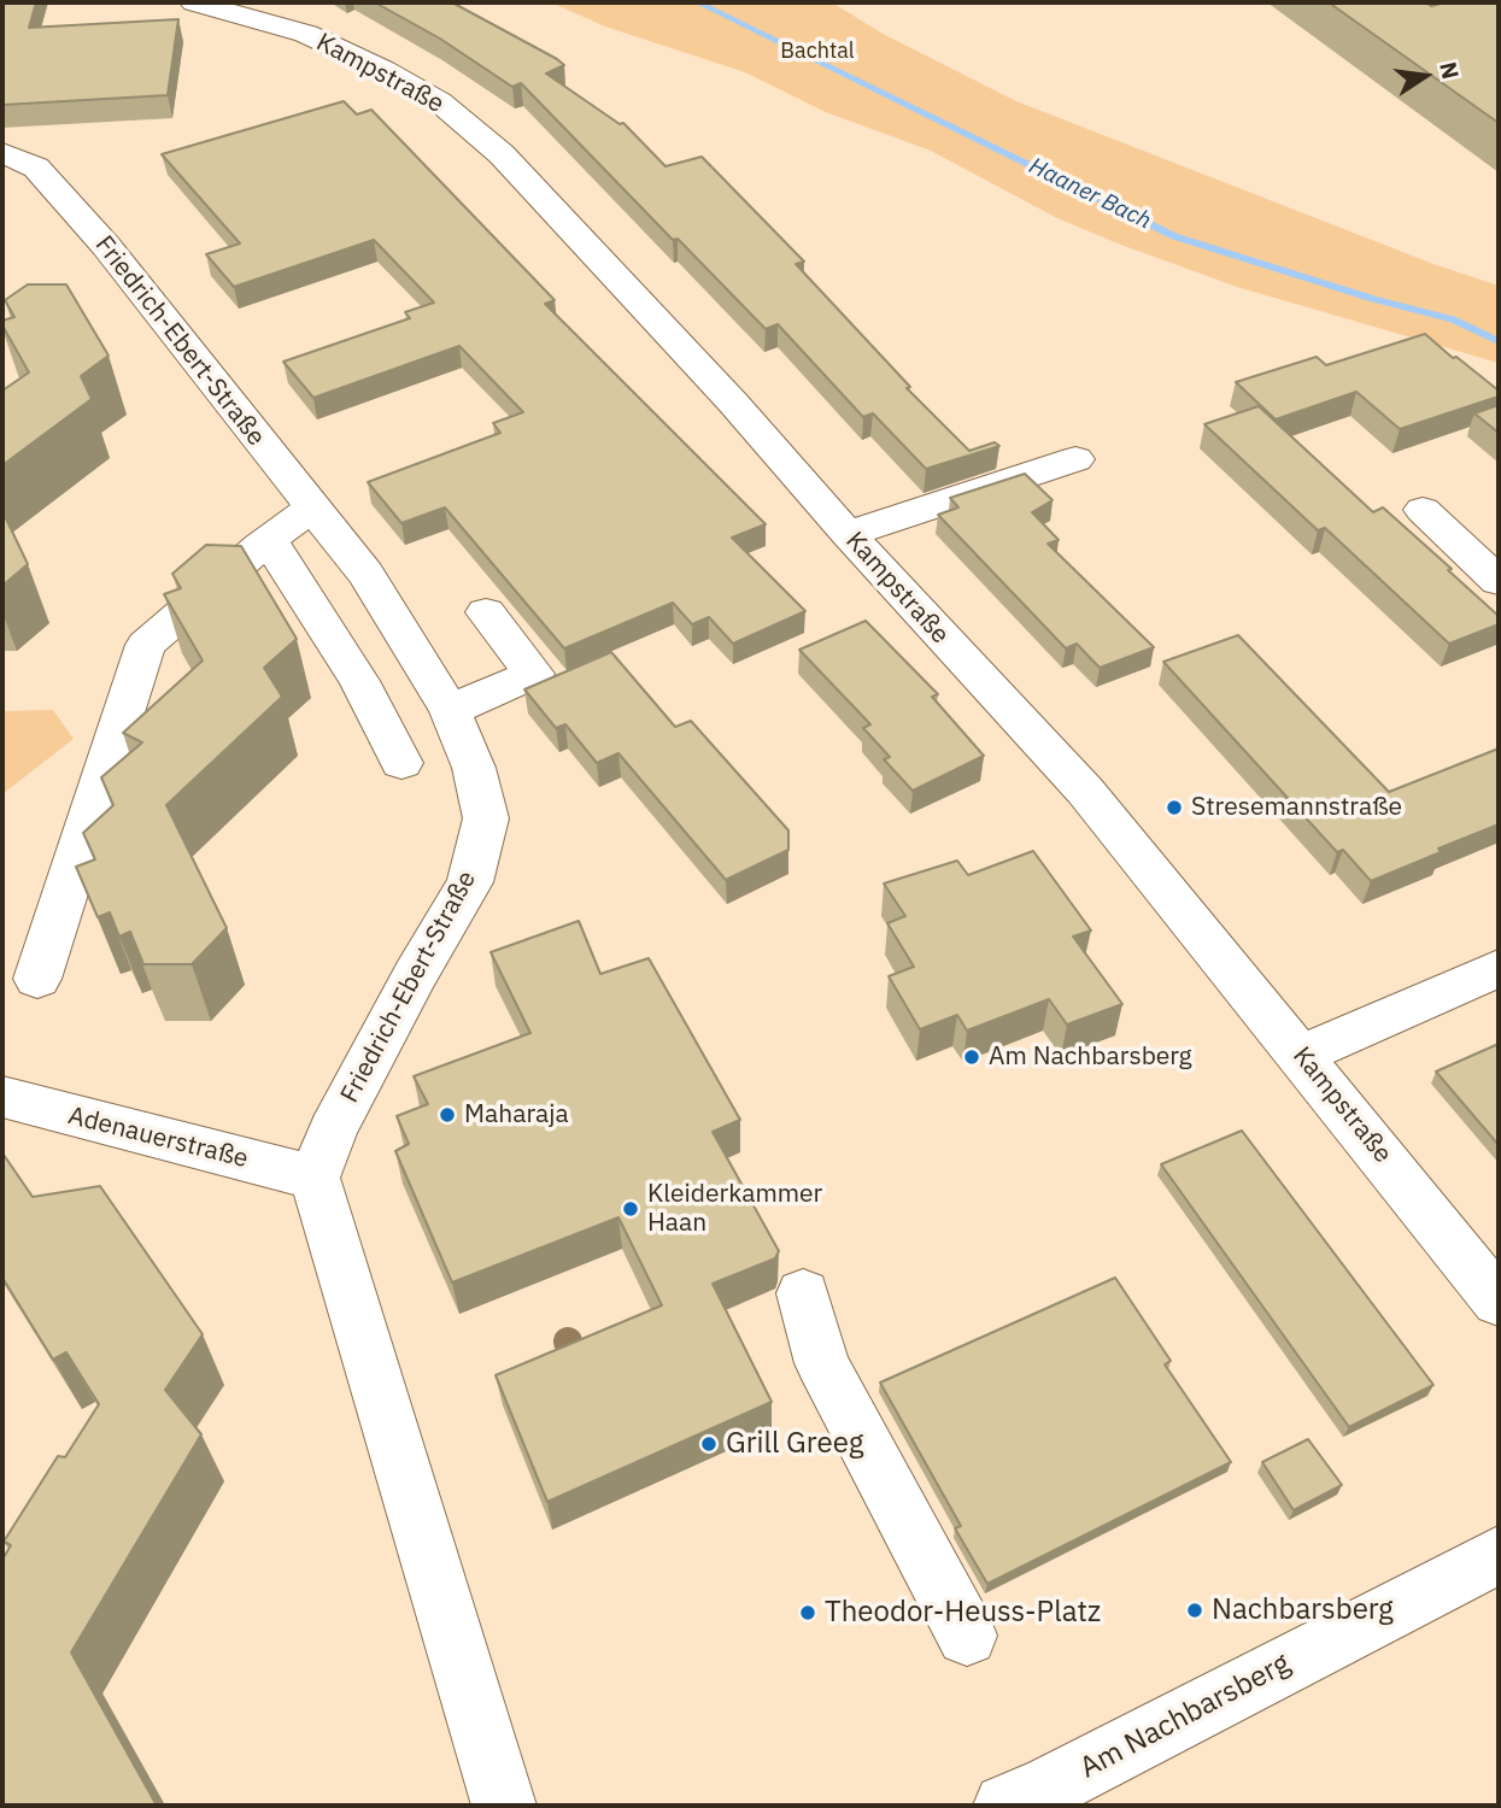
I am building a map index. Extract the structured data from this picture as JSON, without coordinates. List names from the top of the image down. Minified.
{"streets":{"street":["Kampstraße","Friedrich-Ebert-Straße","Adenauerstraße","Am Nachbarsberg"]},"crossings":[["Friedrich-Ebert-Straße","Adenauerstraße"]],"water":["Haaner Bach"],"parks":["Bachtal"],"places":["Stresemannstraße","Am Nachbarsberg","Maharaja","Kleiderkammer Haan","Grill Greeg","Nachbarsberg","Theodor-Heuss-Platz"],"north":"right"}
